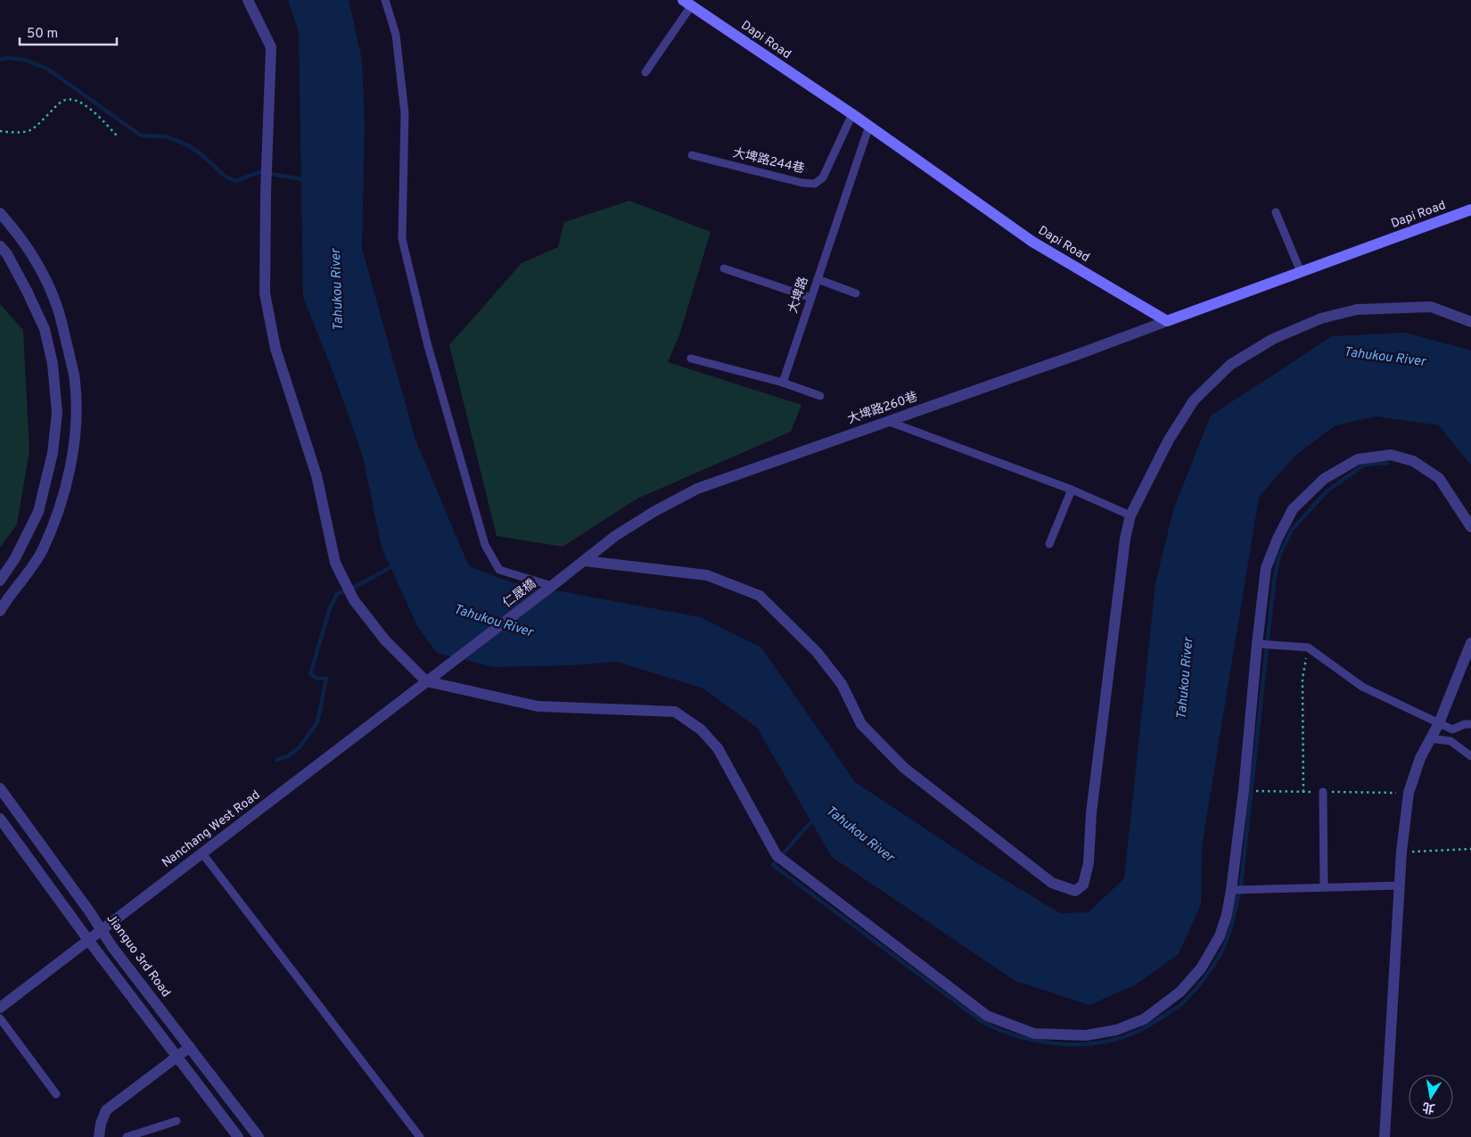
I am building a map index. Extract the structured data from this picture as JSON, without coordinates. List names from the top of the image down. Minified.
{"streets":{"main road":["Dapi Road"],"street":["大埤路260巷","仁晟橋","Nanchang West Road","Jianguo 3rd Road"],"lane":["大埤路244巷","大埤路"]},"crossings":[["Dapi Road","大埤路244巷"],["Dapi Road","大埤路"],["Dapi Road","大埤路260巷"],["大埤路260巷","仁晟橋"],["仁晟橋","Nanchang West Road"],["Nanchang West Road","Jianguo 3rd Road"]],"water":["Tahukou River"],"scale_bar":"50 m","north":"bottom"}
